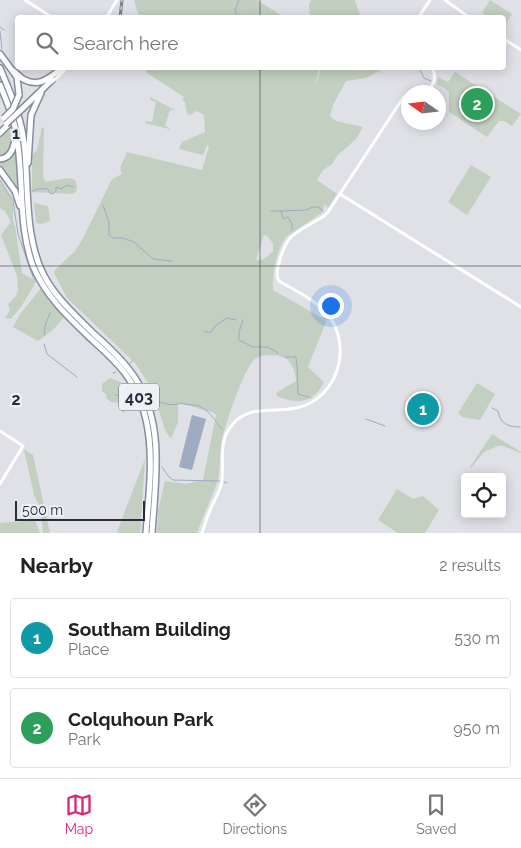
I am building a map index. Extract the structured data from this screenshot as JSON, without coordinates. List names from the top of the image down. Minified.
{"streets":{"highway":["403"]},"scale_bar":"500 m","north":"left","page":{"search":"Search here","pins":["2","1"],"scale":"500 m","heading":["Nearby","2 results"],"list":[{"mark":"1","name":"Southam Building","note":"Place","value":"530 m"},{"mark":"2","name":"Colquhoun Park","note":"Park","value":"950 m"}],"nav":["Map","Directions","Saved"]},"grid":{"rows":["1","2"]}}
